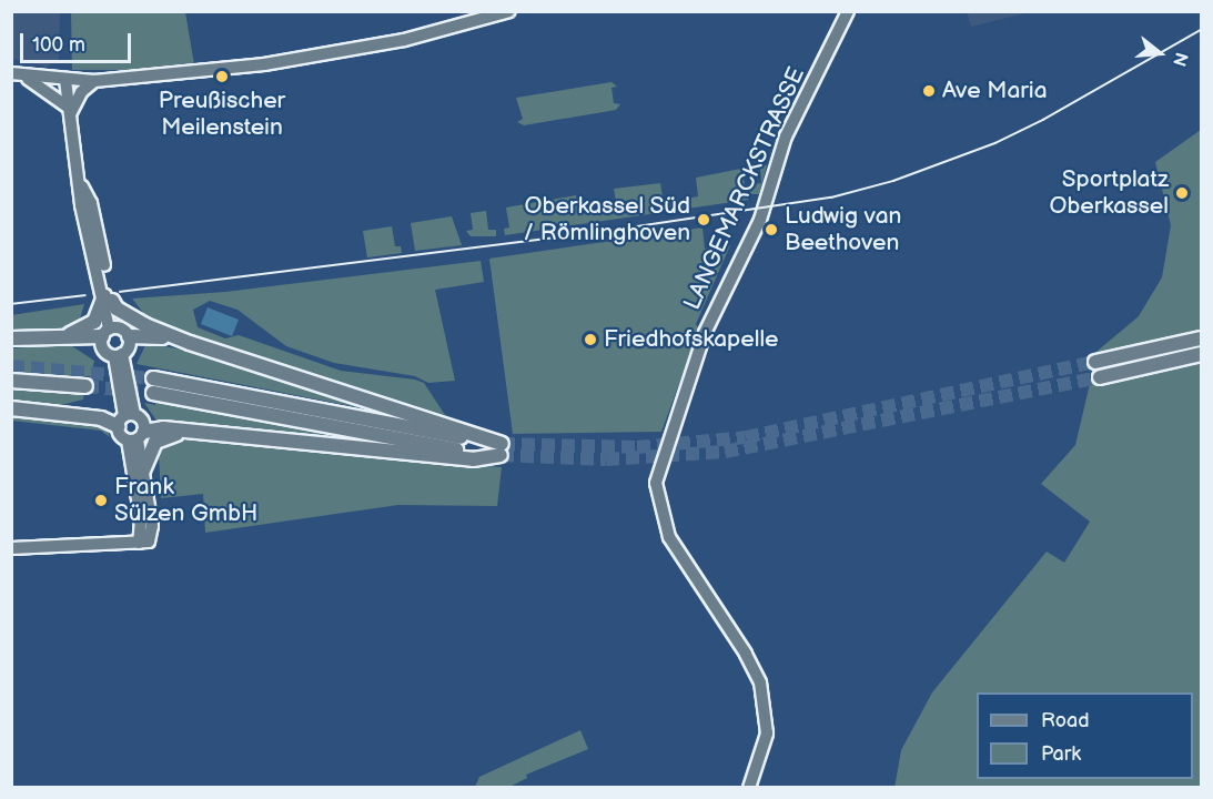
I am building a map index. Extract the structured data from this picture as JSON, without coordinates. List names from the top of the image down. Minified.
{"streets":{"main road":["LANGEMARCKSTRASSE"]},"places":["Preußischer Meilenstein","Ave Maria","Sportplatz Oberkassel","Oberkassel Süd / Römlinghoven","Ludwig van Beethoven","Friedhofskapelle","Frank Sülzen GmbH"],"legend":["Road","Park"],"scale_bar":"100 m","north":"right"}
